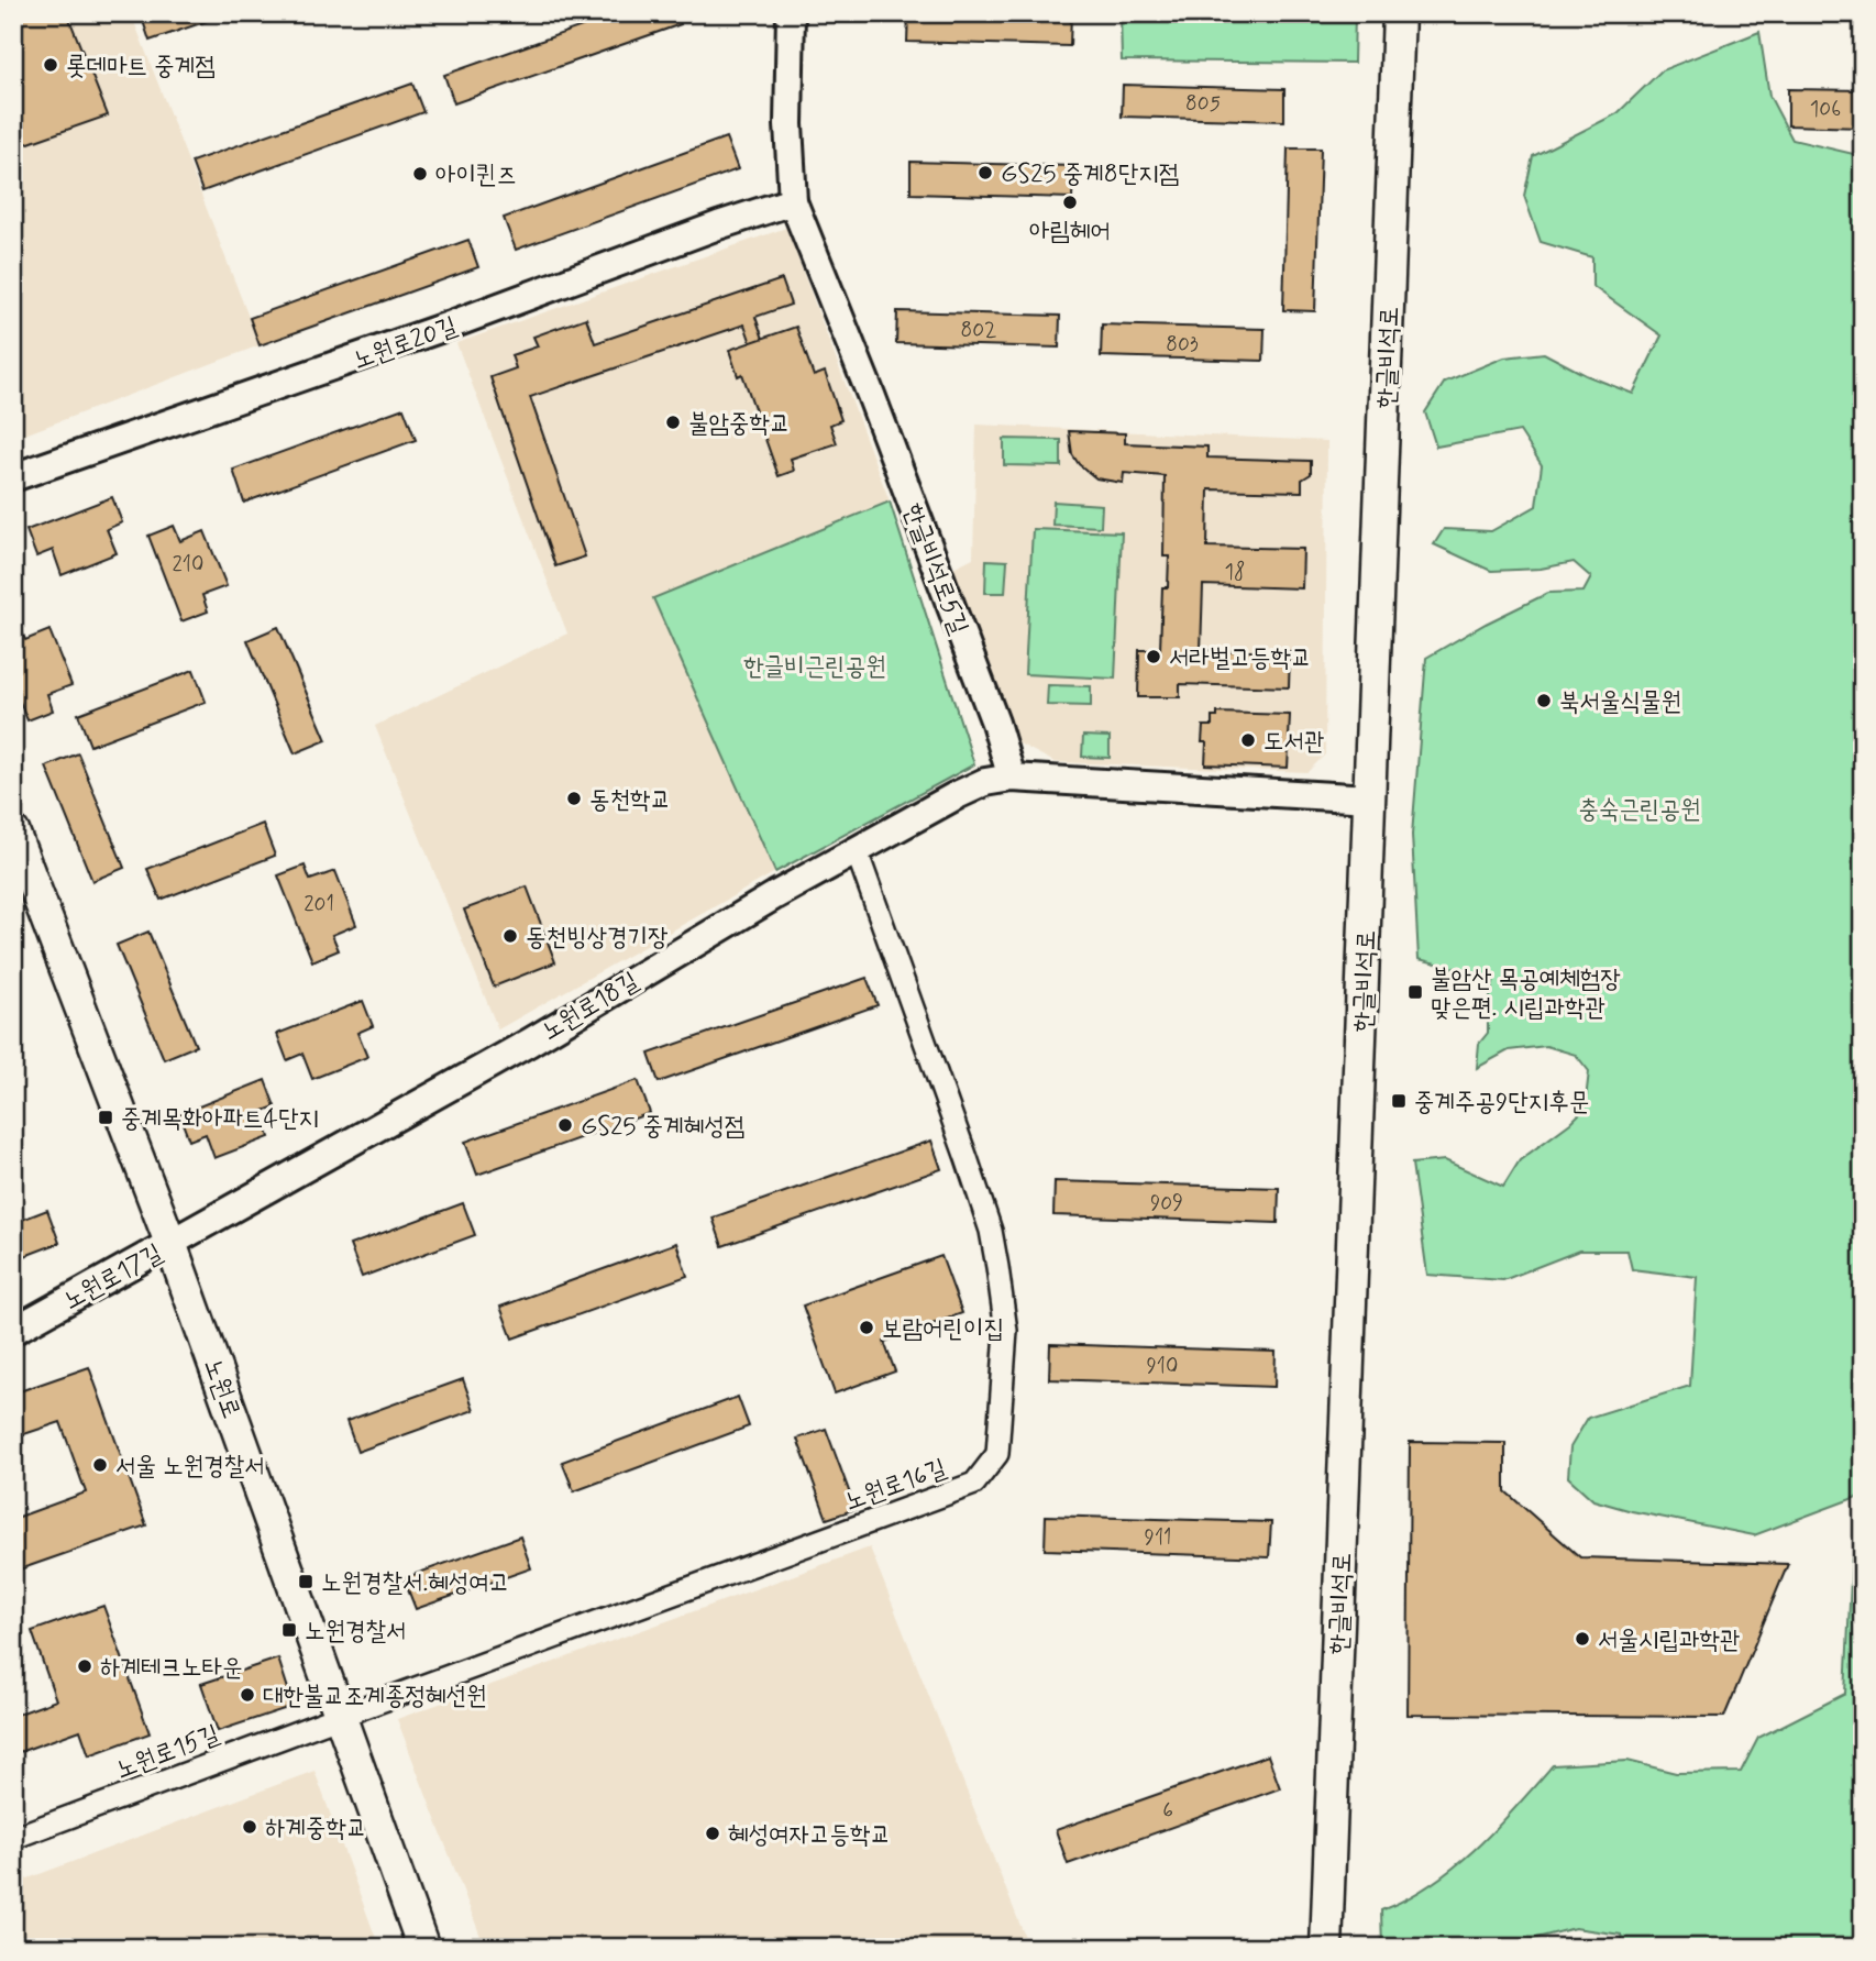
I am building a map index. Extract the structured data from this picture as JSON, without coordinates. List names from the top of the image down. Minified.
{"streets":{"main road":["한글비석로","노원로"],"street":["노원로20길","한글비석로5길","노원로18길","노원로17길","노원로16길","노원로15길"]},"crossings":[["노원로20길","한글비석로5길"],["한글비석로5길","노원로18길"],["노원로18길","노원로17길"],["노원로18길","노원로"],["노원로18길","노원로16길"],["노원로17길","노원로"],["노원로","노원로16길"],["노원로","노원로15길"],["노원로16길","노원로15길"]],"parks":["한글비근린공원","충숙근린공원"],"places":{"other":["롯데마트 중계점","GS25 중계8단지점","아이퀸즈","아림헤어","불암중학교","서라벌고등학교","북서울식물원","도서관","동천학교","동천빙상경기장","GS25 중계혜성점","보람어린이집","서울 노원경찰서","서울시립과학관","하계테크노타운","대한불교조계종정혜선원","하계중학교","혜성여자고등학교"],"transit":["불암산 목공예체험장 맞은편. 시립과학관","중계주공9단지후문","중계목화아파트4단지","노원경찰서.혜성여고","노원경찰서"]},"house_numbers":["805","106","802","803","210","18","201","909","910","911","6"]}
